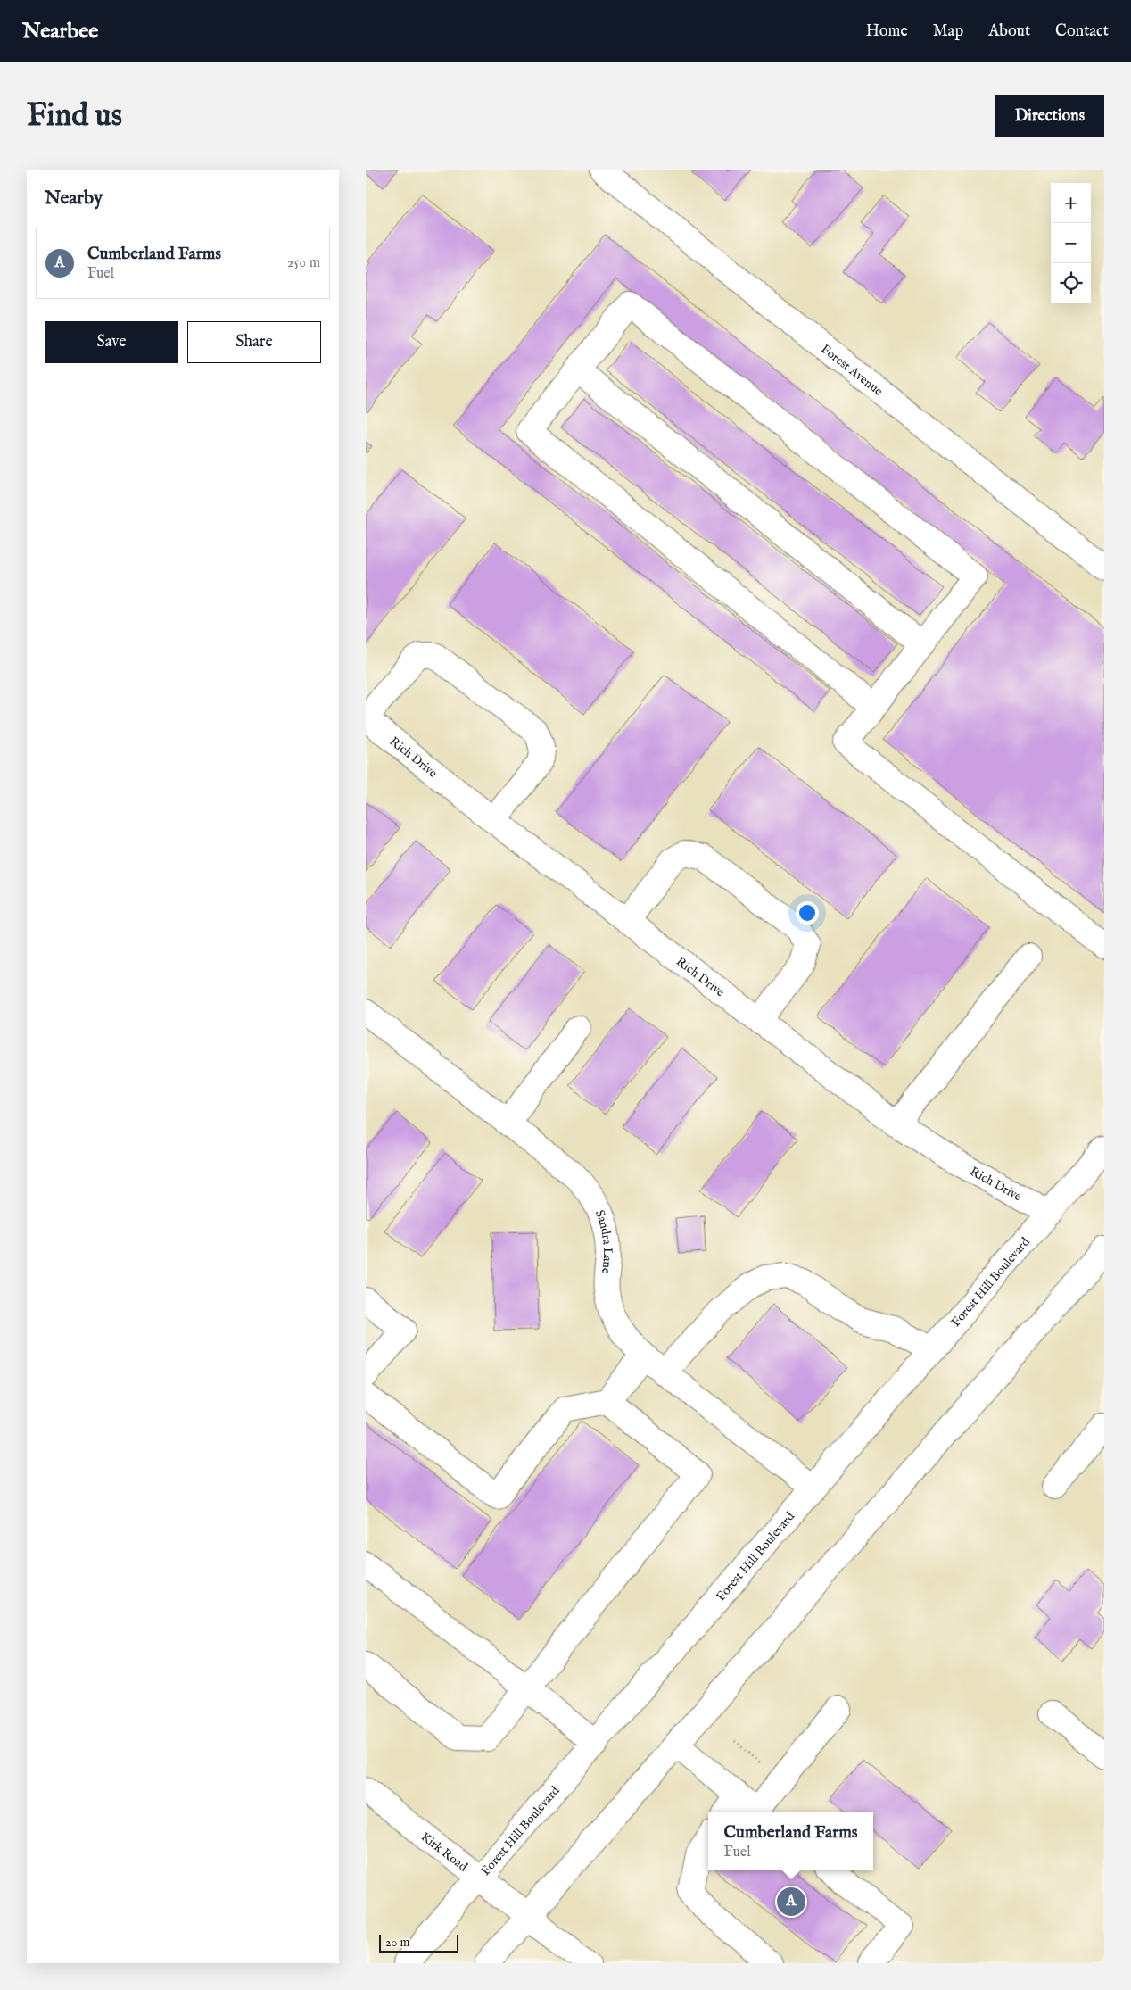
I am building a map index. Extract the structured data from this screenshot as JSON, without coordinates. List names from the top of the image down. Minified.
{"streets":{"main road":["Forest Avenue","Rich Drive","Sandra Lane","Forest Hill Boulevard","Kirk Road"]},"crossings":[["Rich Drive","Forest Hill Boulevard"],["Sandra Lane","Forest Hill Boulevard"],["Forest Hill Boulevard","Kirk Road"]],"scale_bar":"20 m","page":{"header":"Nearbee","nav":["Home","Map","About","Contact"],"buttons":["Directions",["Save","Share"]],"title":"Find us","heading":"Nearby","map_buttons":["+","−"],"list":[{"mark":"A","name":"Cumberland Farms","note":"Fuel","value":"250 m"}],"popup":["Cumberland Farms","Fuel"],"pins":"A","scale":"20 m"}}
